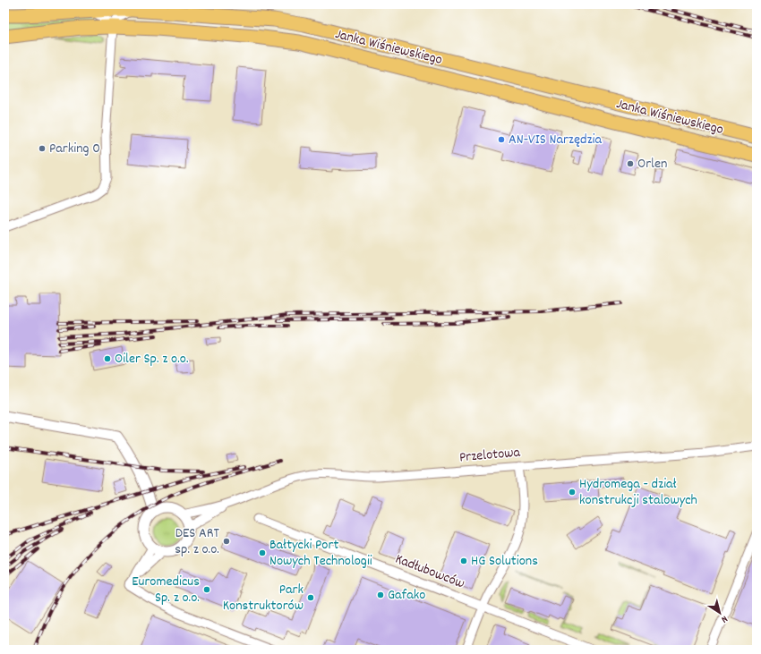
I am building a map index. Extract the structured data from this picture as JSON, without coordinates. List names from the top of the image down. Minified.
{"streets":{"highway":["Janka Wiśniewskiego"],"street":["Przelotowa","Kadłubowców"]},"places":["AN-VIS Narzędzia","Parking 0","Orlen","Oiler Sp. z o.o.","Hydromega - dział konstrukcji stalowych","DES ART sp. z o.o.","Bałtycki Port Nowych Technologii","HG Solutions","Euromedicus Sp. z o.o.","Gafako","Park Konstruktorów"],"north":"bottom right"}
